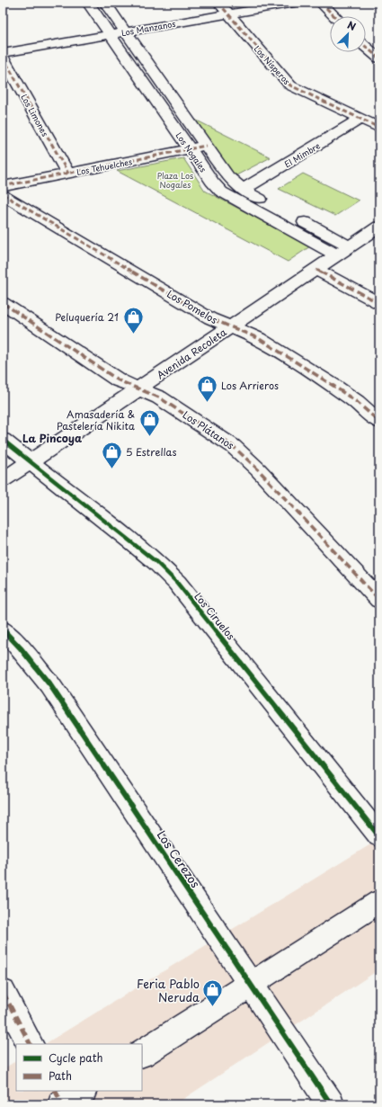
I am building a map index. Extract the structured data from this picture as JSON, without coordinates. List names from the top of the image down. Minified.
{"streets":{"street":["Los Manzanos","Los Nísperos","Los Limones","Los Nogales","El Mimbre","Los Tehuelches","Los Pomelos","Avenida Recoleta","Los Plátanos","Los Ciruelos","Los Cerezos"]},"crossings":[["Los Manzanos","Los Nísperos"],["Los Manzanos","Los Nogales"],["Los Nísperos","El Mimbre"],["Los Limones","Los Tehuelches"],["Los Nogales","El Mimbre"],["Los Nogales","Los Tehuelches"],["Los Nogales","Avenida Recoleta"],["Los Pomelos","Avenida Recoleta"],["Avenida Recoleta","Los Plátanos"],["Avenida Recoleta","Los Ciruelos"]],"districts":["La Pincoya"],"parks":["Plaza Los Nogales"],"places":{"shop":["Peluquería 21","Los Arrieros","Amasadería & Pastelería Nikita","5 Estrellas","Feria Pablo Neruda"]},"legend":["Cycle path","Path"],"north":"top right"}
